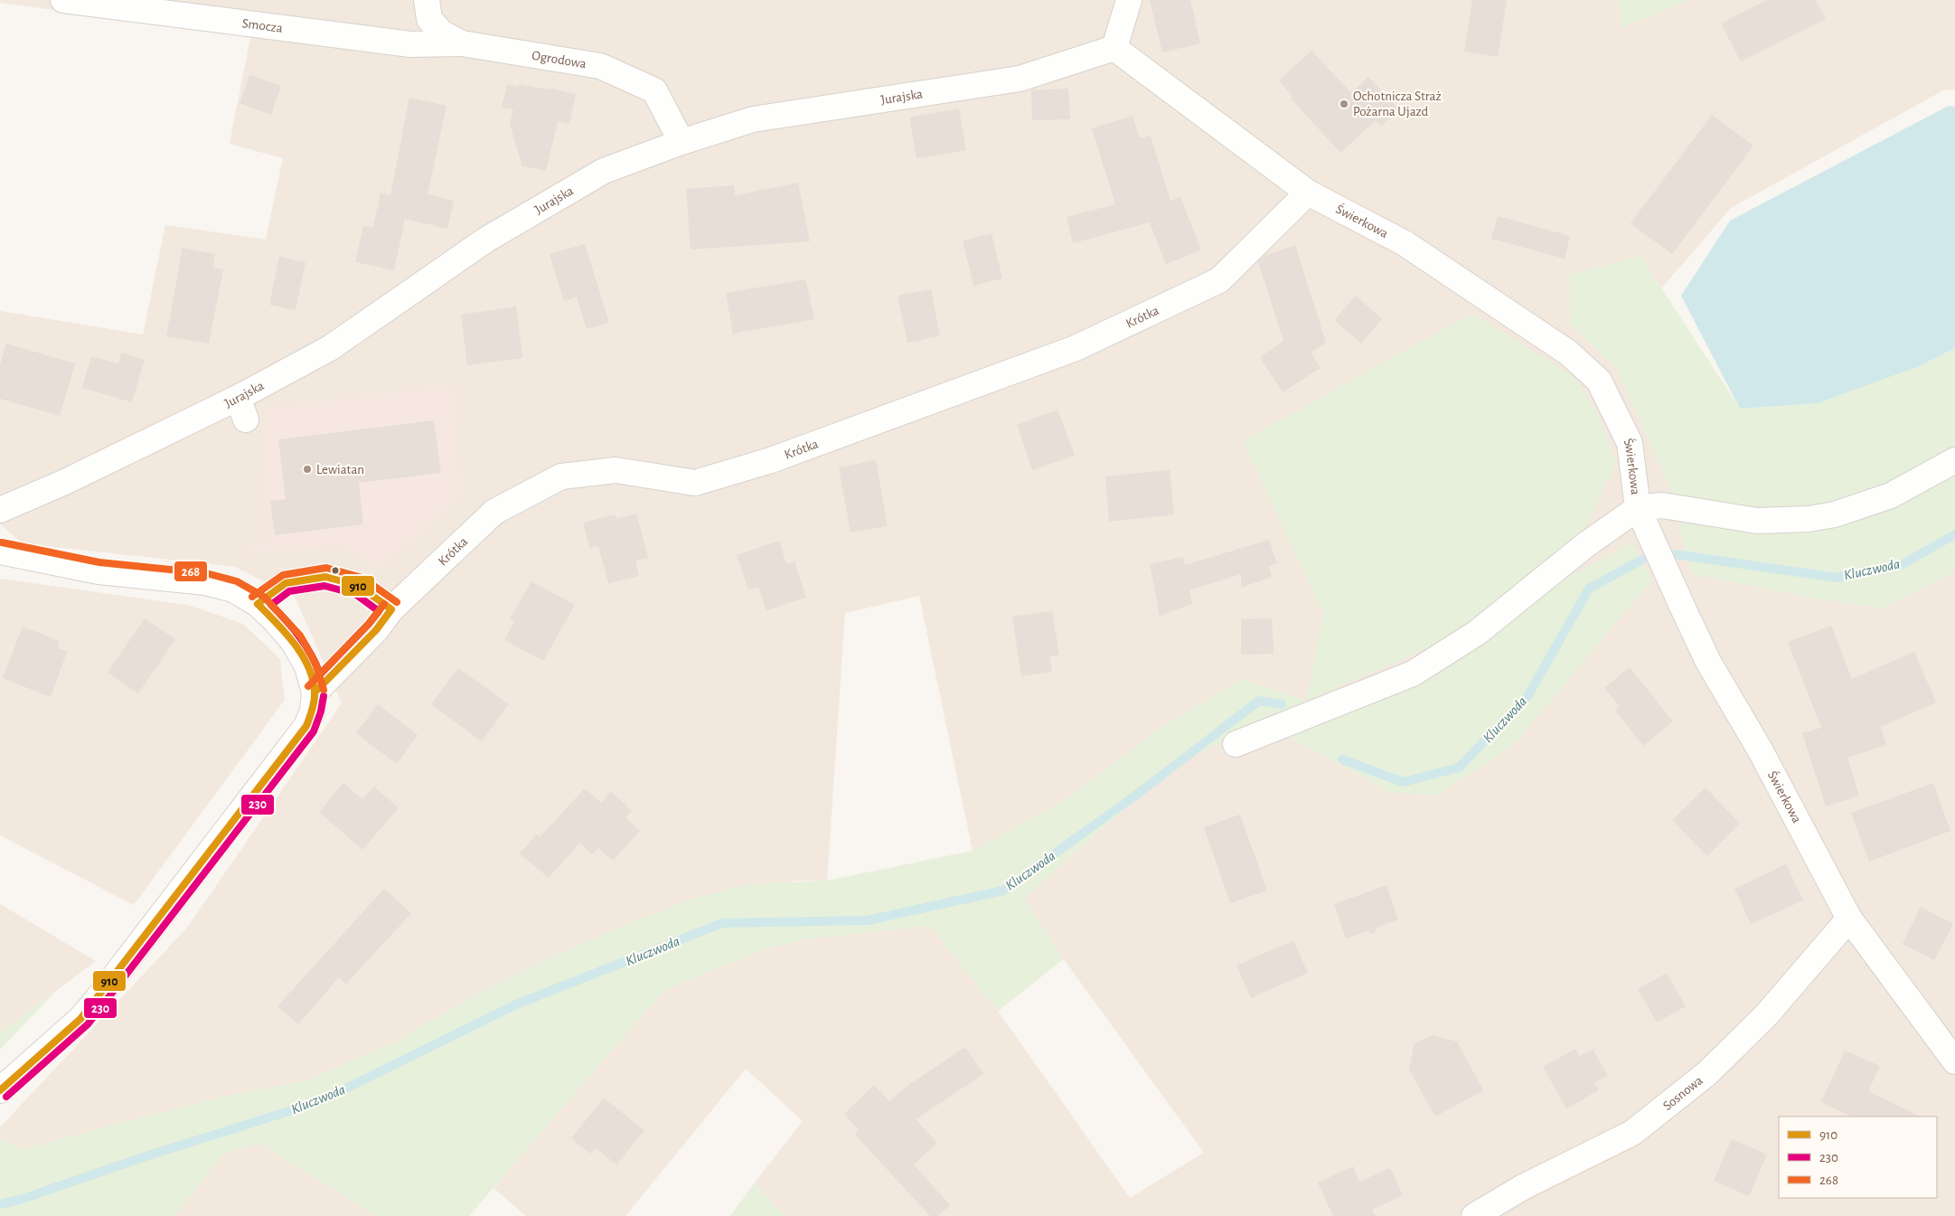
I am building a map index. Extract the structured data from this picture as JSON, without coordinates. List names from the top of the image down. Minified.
{"streets":{"street":["Smocza","Ogrodowa","Jurajska","Świerkowa","Krótka","Sosnowa"]},"crossings":[["Smocza","Ogrodowa"],["Ogrodowa","Jurajska"],["Jurajska","Świerkowa"],["Świerkowa","Krótka"],["Świerkowa","Sosnowa"]],"water":["Kluczwoda"],"places":["Ochotnicza Straż Pożarna Ujazd","Lewiatan"],"lines":["transit line 268","transit line 910","transit line 230"],"legend":["910","230","268"]}
